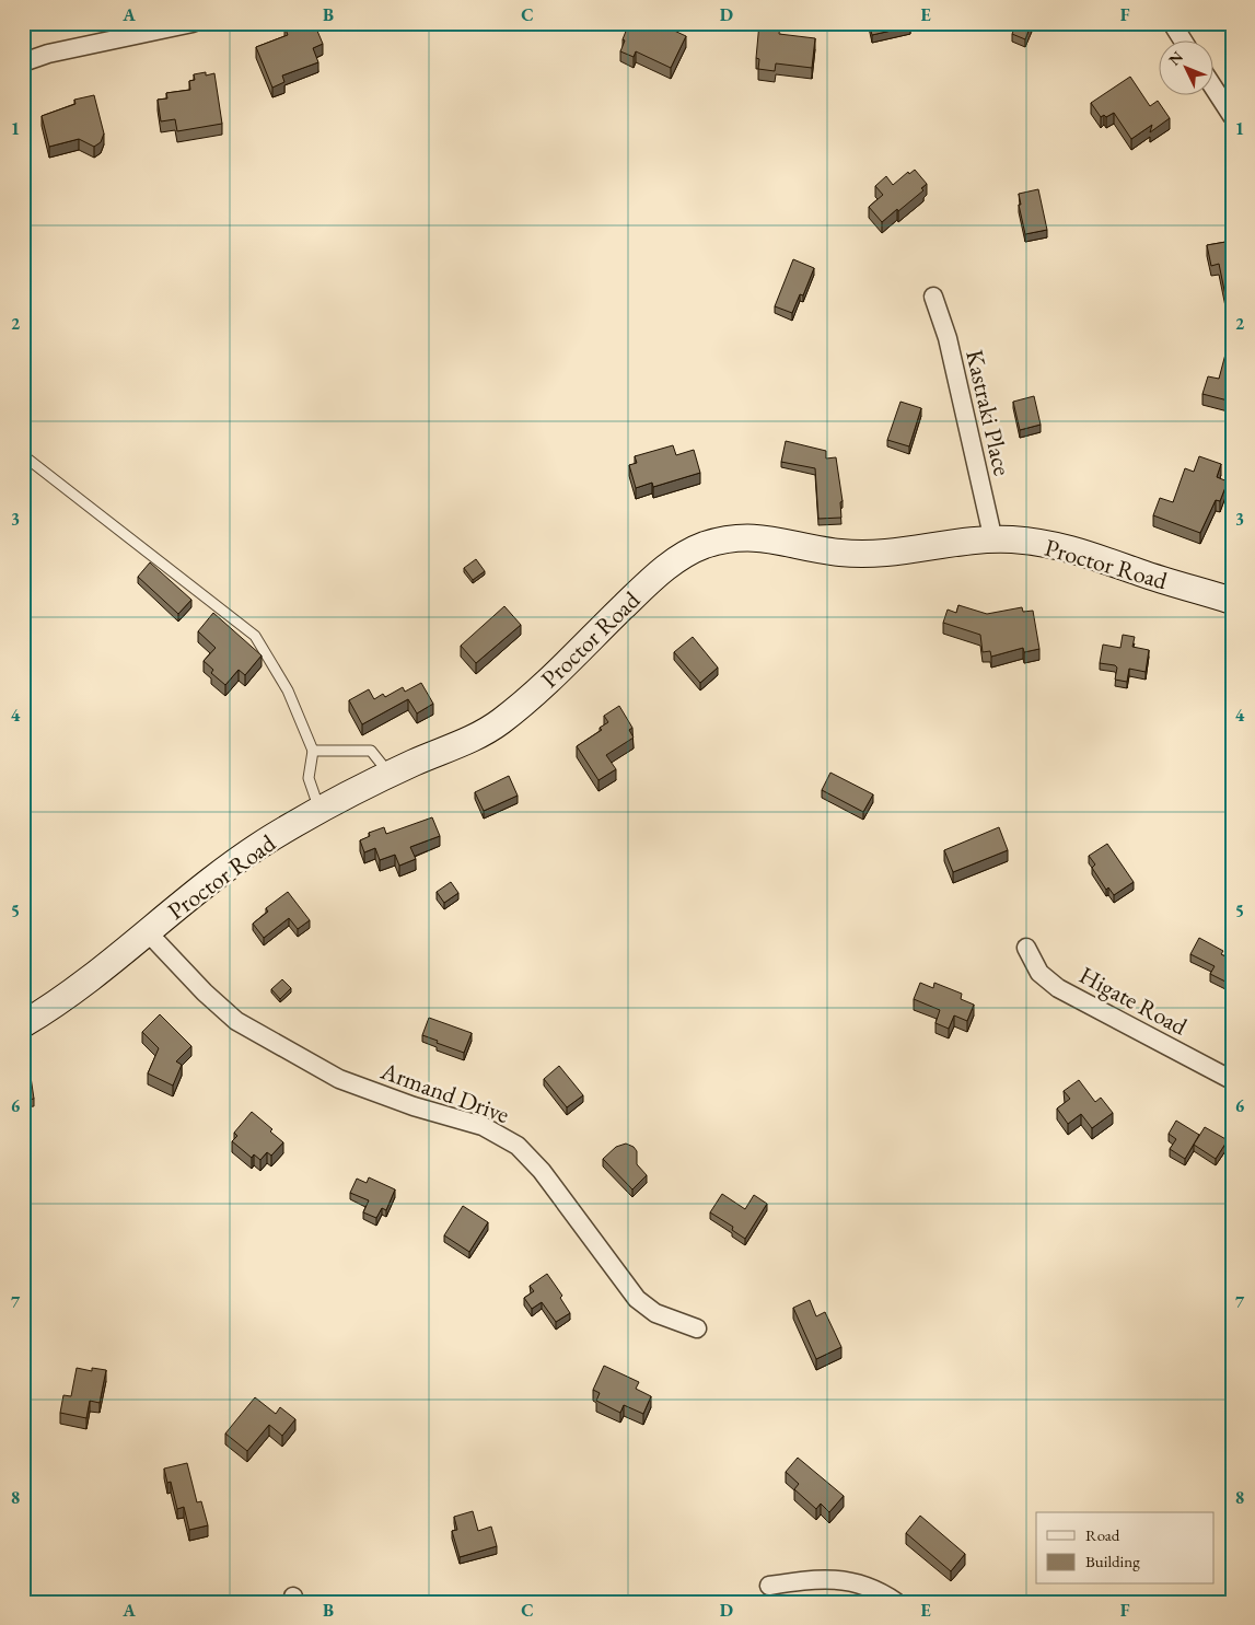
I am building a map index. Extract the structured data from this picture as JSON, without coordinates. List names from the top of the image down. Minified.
{"streets":{"main road":["Proctor Road"],"street":["Kastraki Place","Higate Road","Armand Drive"]},"crossings":[["Kastraki Place","Proctor Road"],["Proctor Road","Armand Drive"]],"legend":["Road","Building"],"north":"top left","grid":{"columns":["A","B","C","D","E","F"],"rows":["1","2","3","4","5","6","7","8"]}}
